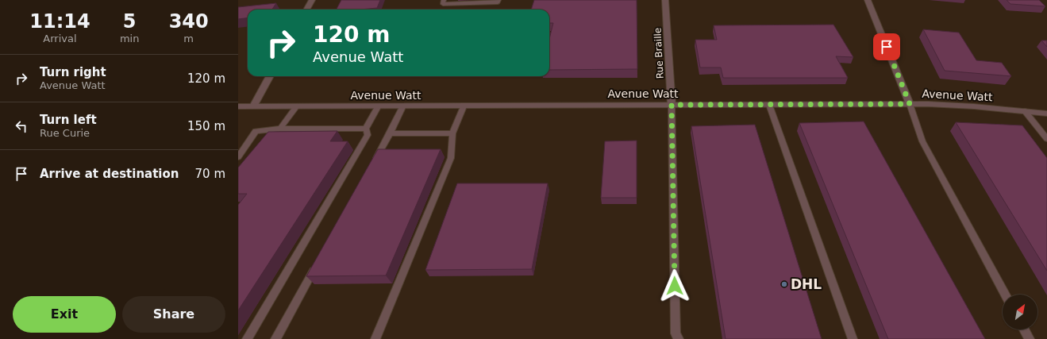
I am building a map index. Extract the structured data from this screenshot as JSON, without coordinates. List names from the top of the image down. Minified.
{"streets":{"street":["Rue Braille","Avenue Watt"]},"crossings":[["Rue Braille","Avenue Watt"]],"places":["DHL"],"north":"top right","page":{"eta":["11:14","Arrival","5","min","340","m"],"turn":["120 m","Avenue Watt"],"list":[{"name":"Turn right","note":"Avenue Watt","value":"120 m"},{"name":"Turn left","note":"Rue Curie","value":"150 m"},{"name":"Arrive at destination","value":"70 m"}],"buttons":["Exit","Share"]}}
